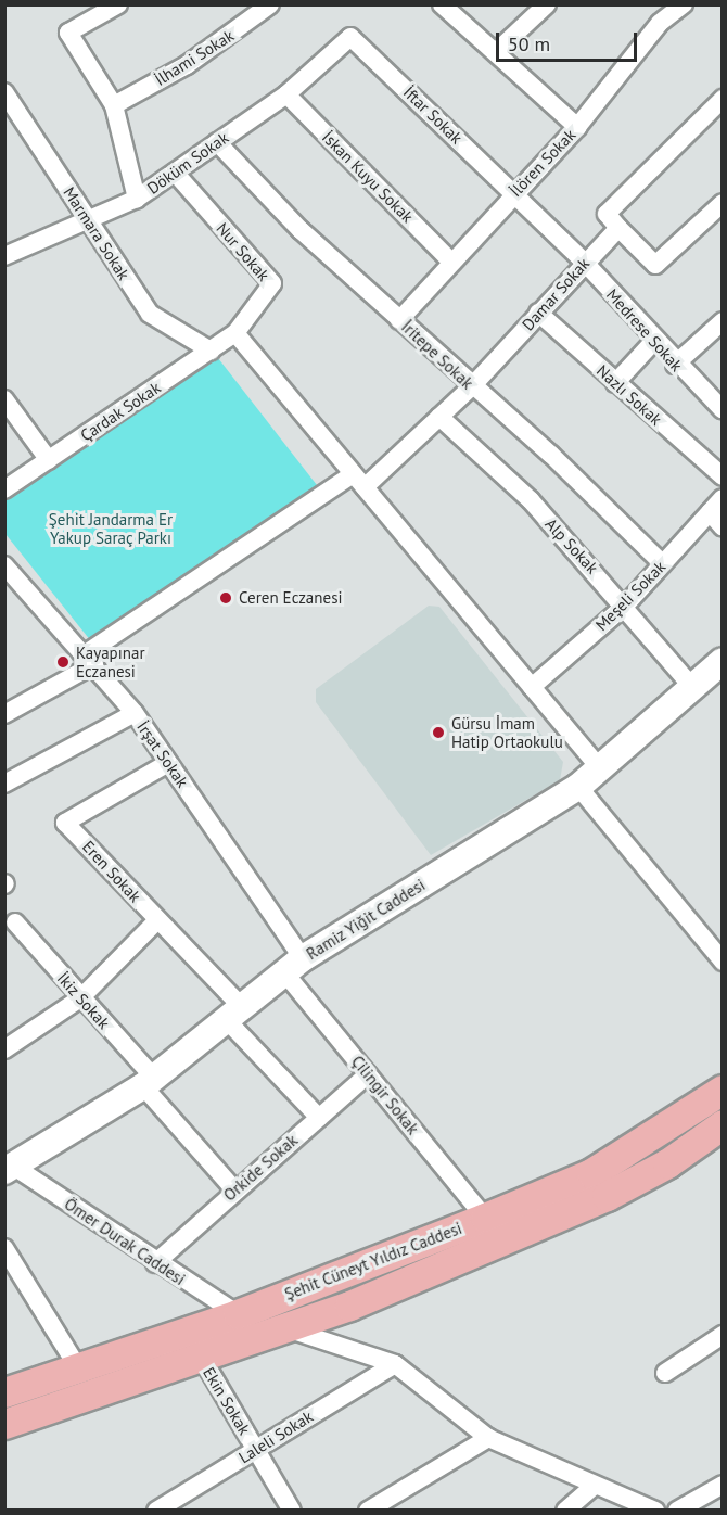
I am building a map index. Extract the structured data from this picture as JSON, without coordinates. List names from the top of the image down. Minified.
{"streets":{"main road":["Ramiz Yiğit Caddesi","Şehit Cüneyt Yıldız Caddesi"],"street":["İlhami Sokak","İftar Sokak","Döküm Sokak","İlören Sokak","İskan Kuyu Sokak","Marmara Sokak","Nur Sokak","Damar Sokak","Medrese Sokak","İritepe Sokak","Nazlı Sokak","Çardak Sokak","Alp Sokak","Meşeli Sokak","İrşat Sokak","Eren Sokak","İkiz Sokak","Çilingir Sokak","Orkide Sokak","Ömer Durak Caddesi","Ekin Sokak","Laleli Sokak"]},"crossings":[["İftar Sokak","Döküm Sokak"],["İftar Sokak","İlören Sokak"],["İftar Sokak","Medrese Sokak"],["Döküm Sokak","İskan Kuyu Sokak"],["Döküm Sokak","Marmara Sokak"],["Döküm Sokak","Nur Sokak"],["Döküm Sokak","İritepe Sokak"],["İlören Sokak","İskan Kuyu Sokak"],["İlören Sokak","Medrese Sokak"],["İlören Sokak","İritepe Sokak"],["Marmara Sokak","Çardak Sokak"],["Nur Sokak","Çardak Sokak"],["Damar Sokak","Medrese Sokak"],["Damar Sokak","İritepe Sokak"],["Damar Sokak","Nazlı Sokak"],["Damar Sokak","Alp Sokak"],["Damar Sokak","İrşat Sokak"],["İritepe Sokak","Meşeli Sokak"],["Alp Sokak","Meşeli Sokak"],["Alp Sokak","Ramiz Yiğit Caddesi"],["İrşat Sokak","Eren Sokak"],["İrşat Sokak","Ramiz Yiğit Caddesi"],["İrşat Sokak","Çilingir Sokak"],["Eren Sokak","Ramiz Yiğit Caddesi"],["Eren Sokak","Orkide Sokak"],["Ramiz Yiğit Caddesi","İkiz Sokak"],["Ramiz Yiğit Caddesi","Çilingir Sokak"],["Ramiz Yiğit Caddesi","Ömer Durak Caddesi"],["İkiz Sokak","Orkide Sokak"],["Çilingir Sokak","Orkide Sokak"],["Çilingir Sokak","Şehit Cüneyt Yıldız Caddesi"],["Orkide Sokak","Ömer Durak Caddesi"],["Ömer Durak Caddesi","Şehit Cüneyt Yıldız Caddesi"],["Ekin Sokak","Laleli Sokak"]],"parks":["Şehit Jandarma Er Yakup Saraç Parkı"],"places":["Ceren Eczanesi","Kayapınar Eczanesi","Gürsu İmam Hatip Ortaokulu"],"scale_bar":"50 m"}
